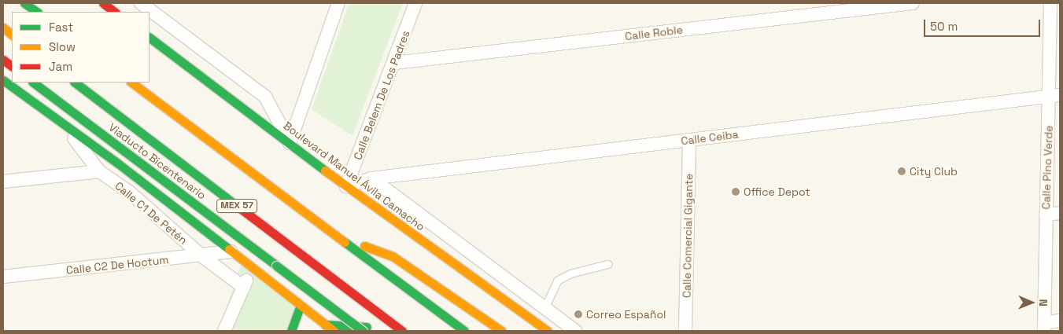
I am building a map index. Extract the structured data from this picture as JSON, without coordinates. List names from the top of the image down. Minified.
{"streets":{"main road":["Viaducto Bicentenario","Boulevard Manuel Ávila Camacho","MEX 57"],"street":["Calle Roble","Calle Belem De Los Padres","Calle Ceiba","Calle Pino Verde","Calle C1 De Petén","Calle Comercial Gigante","Calle C2 De Hoctum"]},"crossings":[["Calle Roble","Calle Belem De Los Padres"],["Calle Belem De Los Padres","Calle Ceiba"],["Calle Belem De Los Padres","Boulevard Manuel Ávila Camacho"],["Calle Ceiba","Calle Pino Verde"],["Calle Ceiba","Boulevard Manuel Ávila Camacho"],["Calle Ceiba","Calle Comercial Gigante"],["Calle C1 De Petén","Calle C2 De Hoctum"]],"places":["City Club","Office Depot","Correo Español"],"legend":["Fast","Slow","Jam"],"scale_bar":"50 m","north":"right"}
